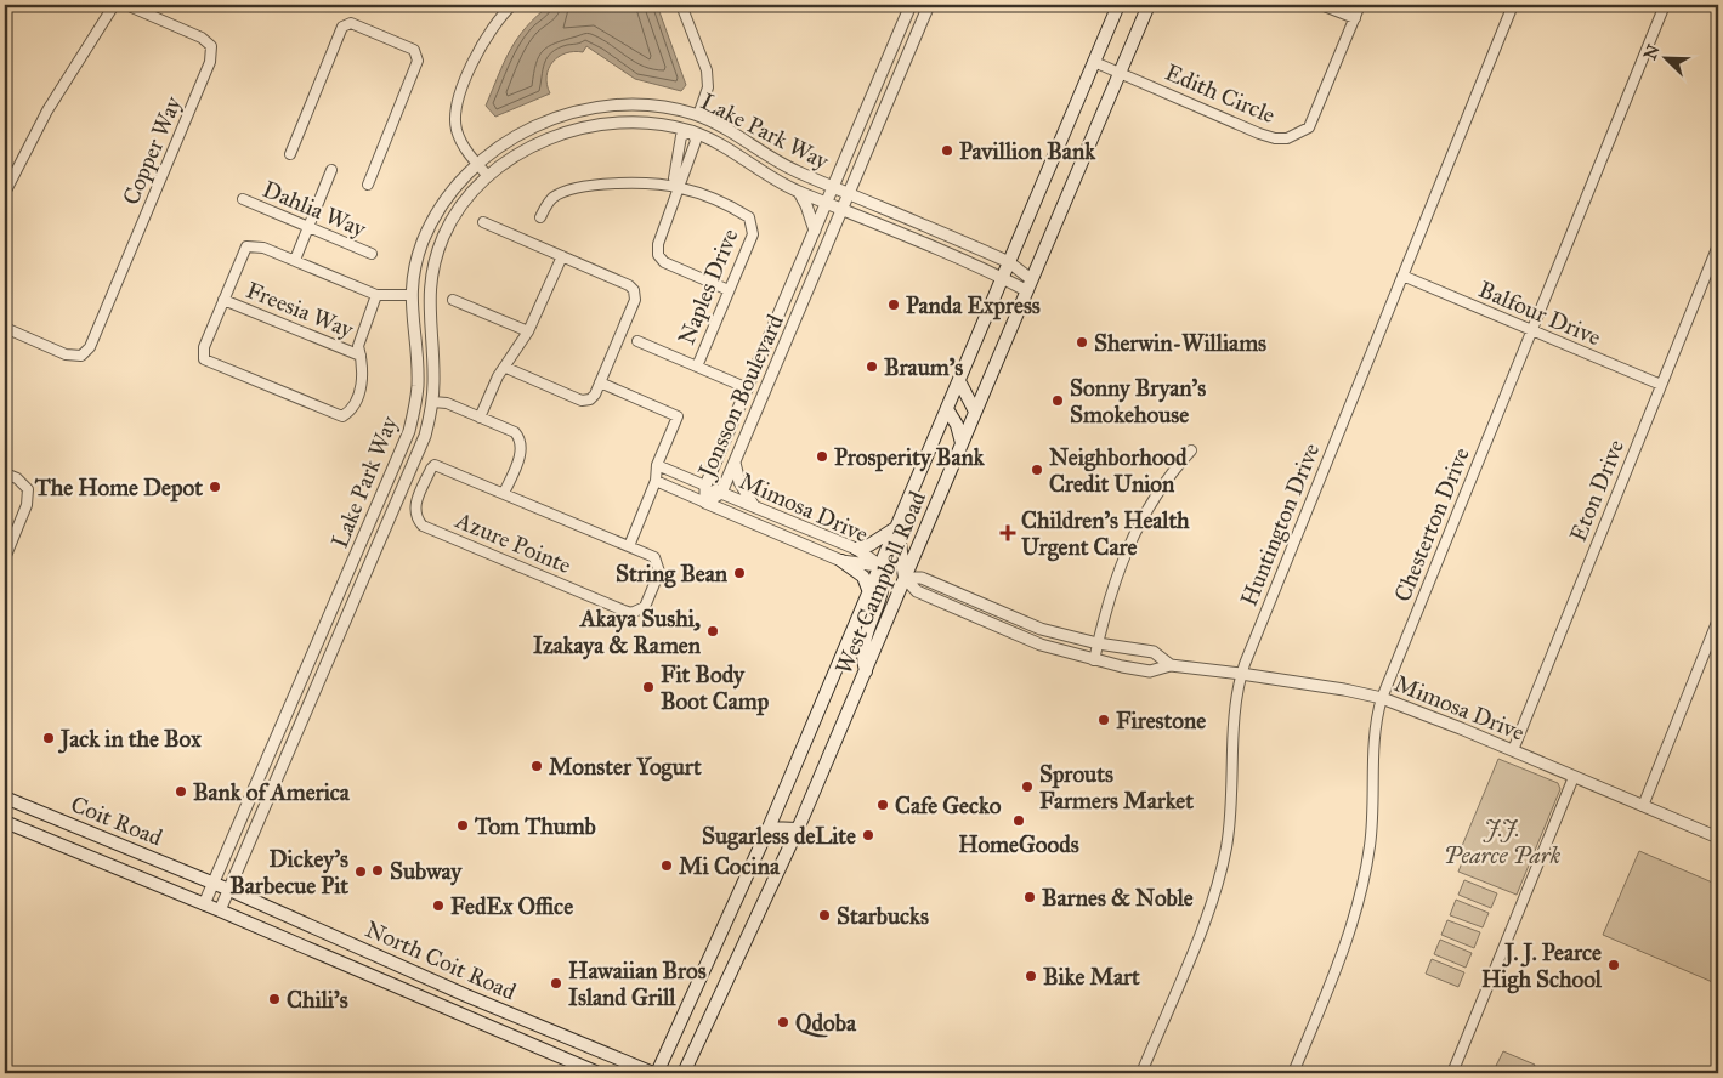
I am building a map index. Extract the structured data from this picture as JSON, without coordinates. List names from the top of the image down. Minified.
{"streets":{"main road":["West Campbell Road","Coit Road","North Coit Road"],"street":["Edith Circle","Lake Park Way","Copper Way","Dahlia Way","Naples Drive","Freesia Way","Balfour Drive","Jonsson Boulevard","Eton Drive","Mimosa Drive","Huntington Drive","Chesterton Drive","Azure Pointe"]},"crossings":[["Edith Circle","West Campbell Road"],["Lake Park Way","Jonsson Boulevard"],["Lake Park Way","West Campbell Road"],["Lake Park Way","Coit Road"],["Lake Park Way","North Coit Road"],["Balfour Drive","Eton Drive"],["Balfour Drive","Huntington Drive"],["Balfour Drive","Chesterton Drive"],["Jonsson Boulevard","Mimosa Drive"],["Eton Drive","Mimosa Drive"],["Mimosa Drive","Huntington Drive"],["Mimosa Drive","Chesterton Drive"],["Mimosa Drive","West Campbell Road"],["West Campbell Road","North Coit Road"],["Coit Road","North Coit Road"]],"parks":["J.J. Pearce Park"],"places":{"other":["Pavillion Bank","Panda Express","Sherwin-Williams","Braum's","Sonny Bryan's Smokehouse","Prosperity Bank","Neighborhood Credit Union","The Home Depot","String Bean","Akaya Sushi, Izakaya & Ramen","Fit Body Boot Camp","Firestone","Jack in the Box","Monster Yogurt","Sprouts Farmers Market","Bank of America","Cafe Gecko","HomeGoods","Tom Thumb","Sugarless deLite","Mi Cocina","Subway","Dickey's Barbecue Pit","Barnes & Noble","FedEx Office","Starbucks","J. J. Pearce High School","Bike Mart","Hawaiian Bros Island Grill","Chili's","Qdoba"],"health":["Children's Health Urgent Care"]},"north":"top left"}
